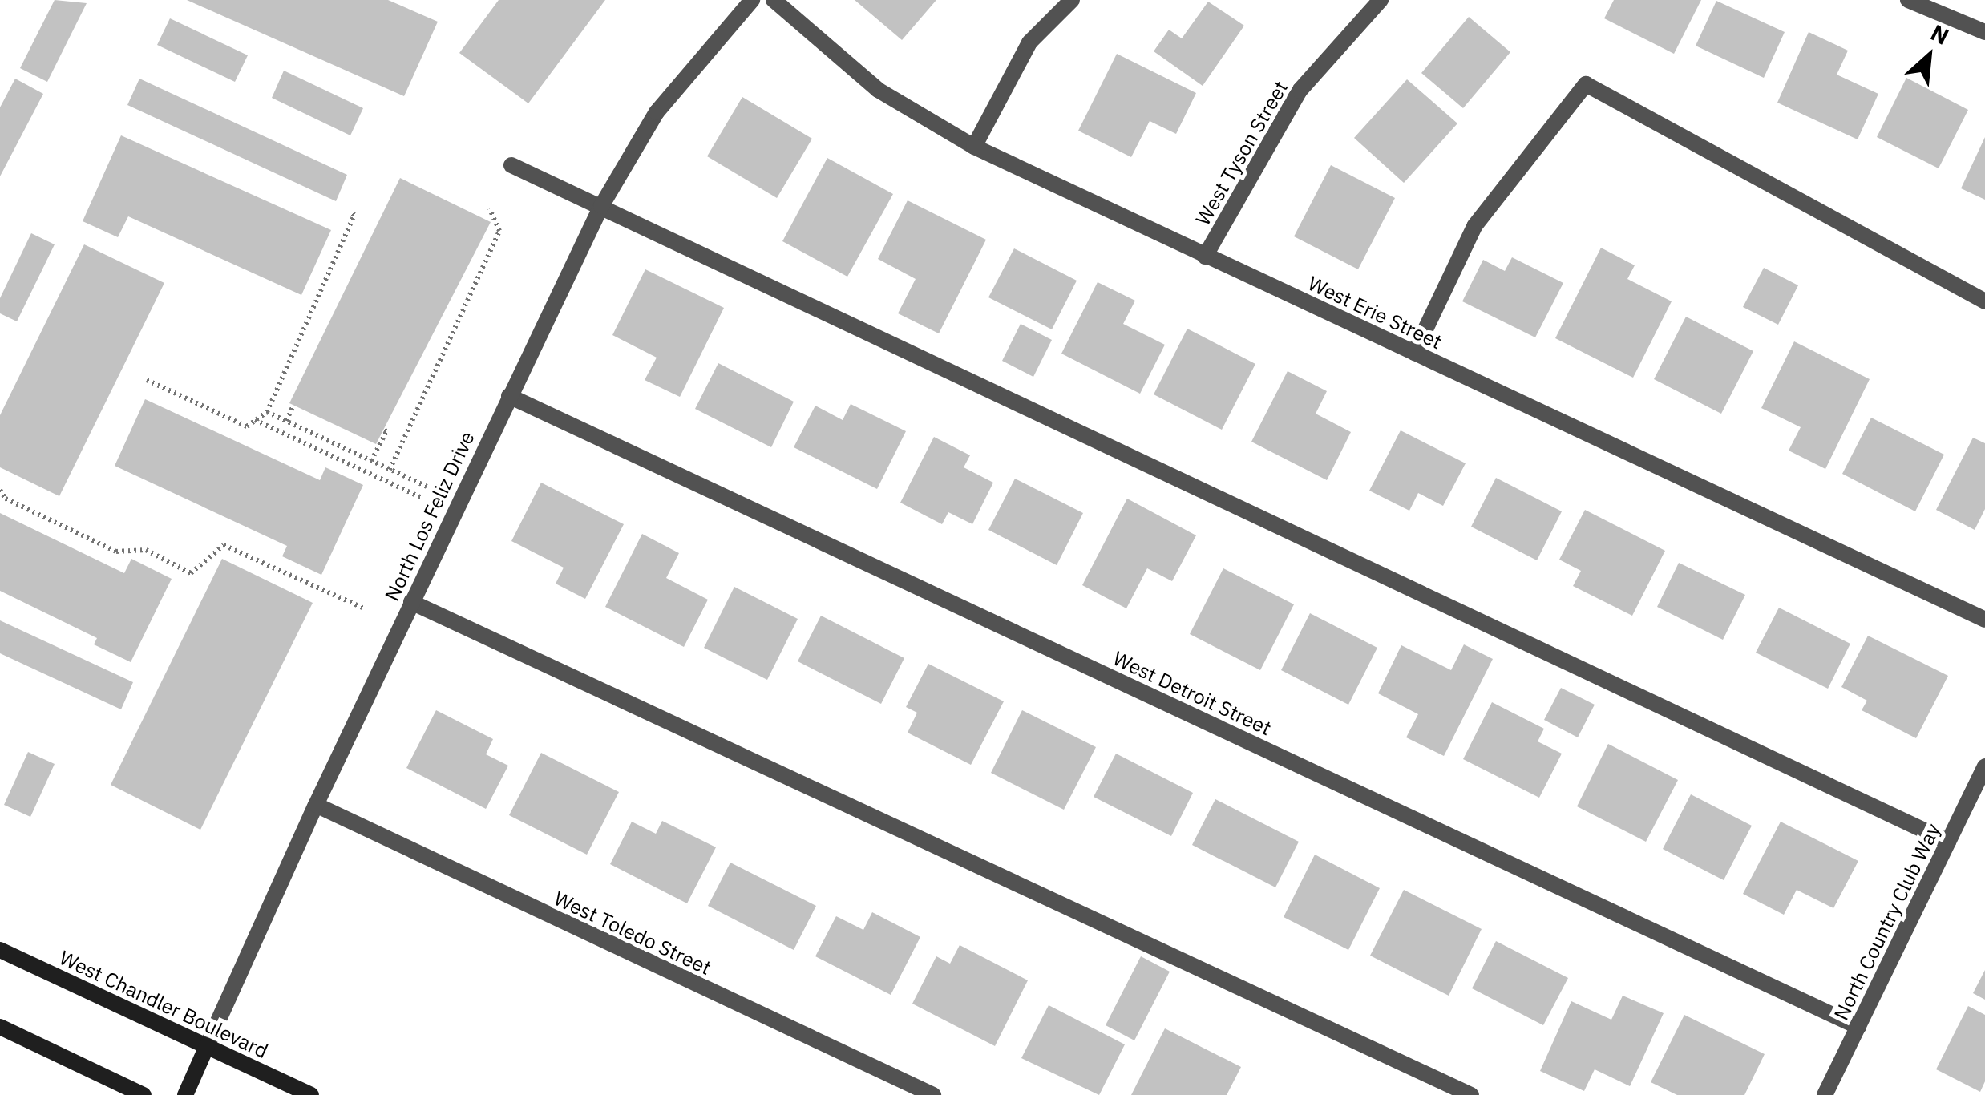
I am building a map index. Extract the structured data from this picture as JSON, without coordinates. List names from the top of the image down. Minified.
{"streets":{"main road":["North Los Feliz Drive","West Chandler Boulevard"],"street":["West Tyson Street","West Erie Street","West Detroit Street","North Country Club Way","West Toledo Street"]},"crossings":[["West Tyson Street","West Erie Street"],["North Los Feliz Drive","West Detroit Street"],["North Los Feliz Drive","West Toledo Street"],["North Los Feliz Drive","West Chandler Boulevard"],["West Detroit Street","North Country Club Way"]],"north":"top right"}
